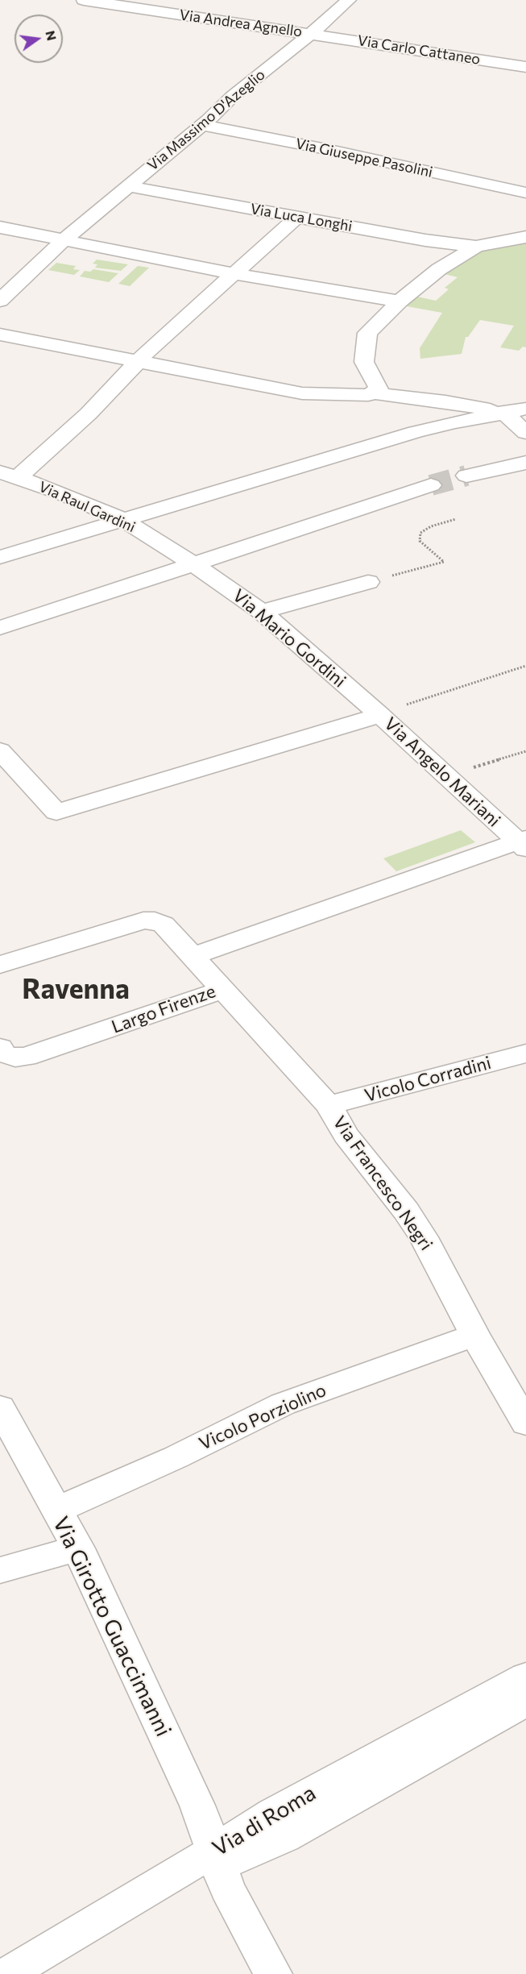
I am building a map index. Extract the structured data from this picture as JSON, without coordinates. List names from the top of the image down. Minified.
{"streets":{"street":["Via Andrea Agnello","Via Carlo Cattaneo","Via Massimo D'Azeglio","Via Giuseppe Pasolini","Via Luca Longhi","Via Raul Gardini","Via Mario Gordini","Via Angelo Mariani","Largo Firenze","Vicolo Corradini","Via Francesco Negri","Vicolo Porziolino","Via Girotto Guaccimanni","Via di Roma"]},"crossings":[["Via Andrea Agnello","Via Carlo Cattaneo"],["Via Andrea Agnello","Via Massimo D'Azeglio"],["Via Carlo Cattaneo","Via Massimo D'Azeglio"],["Via Massimo D'Azeglio","Via Giuseppe Pasolini"],["Via Massimo D'Azeglio","Via Luca Longhi"],["Via Raul Gardini","Via Mario Gordini"],["Via Mario Gordini","Via Angelo Mariani"],["Largo Firenze","Via Francesco Negri"],["Vicolo Corradini","Via Francesco Negri"],["Via Francesco Negri","Vicolo Porziolino"],["Vicolo Porziolino","Via Girotto Guaccimanni"],["Via Girotto Guaccimanni","Via di Roma"]],"districts":["Ravenna"],"north":"right"}
